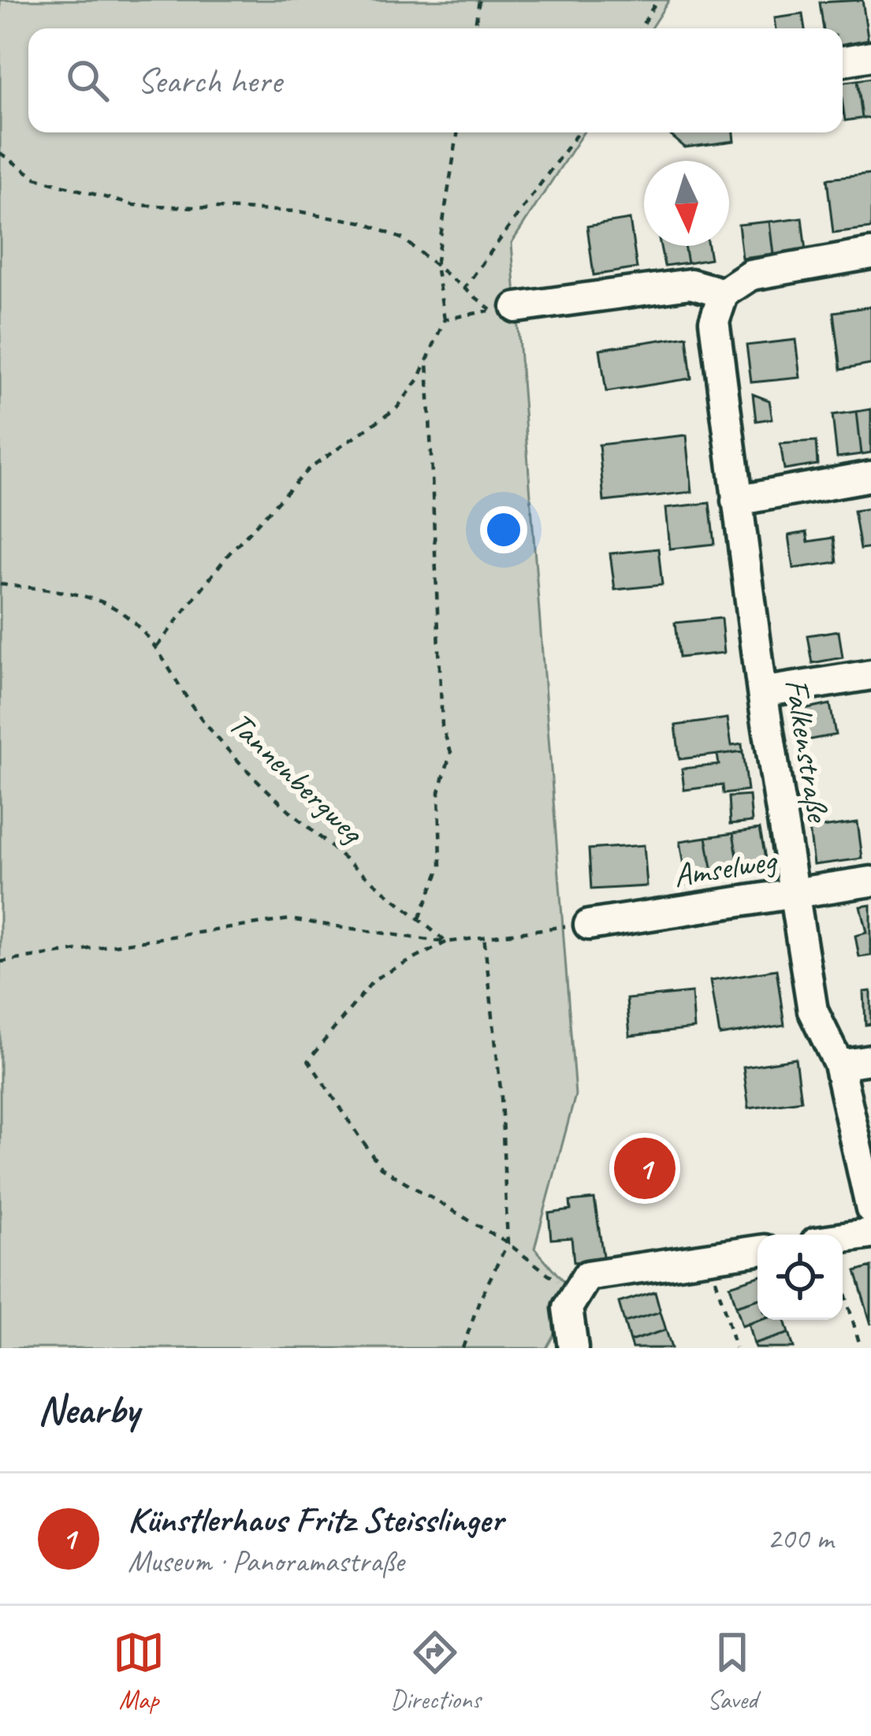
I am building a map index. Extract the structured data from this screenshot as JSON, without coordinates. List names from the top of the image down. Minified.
{"streets":{"street":["Falkenstraße","Amselweg"],"path":["Tannenbergweg"]},"crossings":[["Falkenstraße","Amselweg"]],"north":"bottom","page":{"search":"Search here","pins":"1","heading":"Nearby","list":[{"mark":"1","name":"Künstlerhaus Fritz Steisslinger","note":"Museum · Panoramastraße","value":"200 m"}],"nav":["Map","Directions","Saved"]}}
